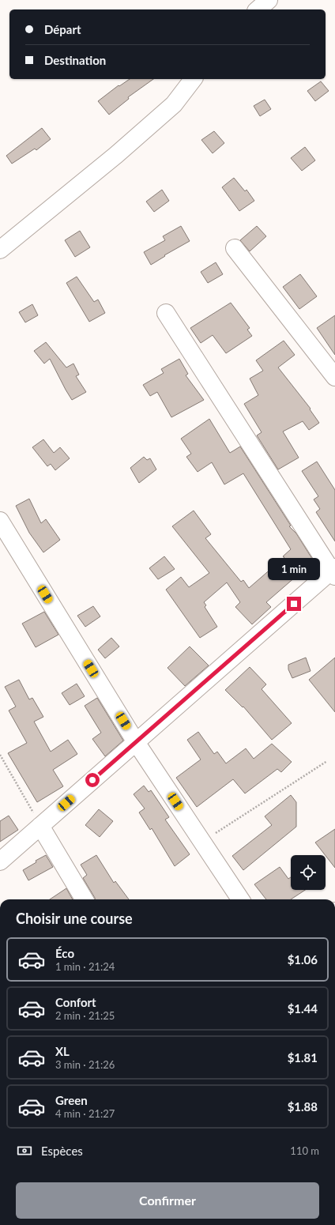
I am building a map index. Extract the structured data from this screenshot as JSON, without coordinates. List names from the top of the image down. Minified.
{"page":{"banner":["Départ","Destination"],"bubble":"1 min","heading":"Choisir une course","list":[{"name":"Éco","note":"1 min · 21:24","value":"$1.06"},{"name":"Confort","note":"2 min · 21:25","value":"$1.44"},{"name":"XL","note":"3 min · 21:26","value":"$1.81"},{"name":"Green","note":"4 min · 21:27","value":"$1.88"}],"pay":["Espèces","110 m"],"buttons":"Confirmer"}}
